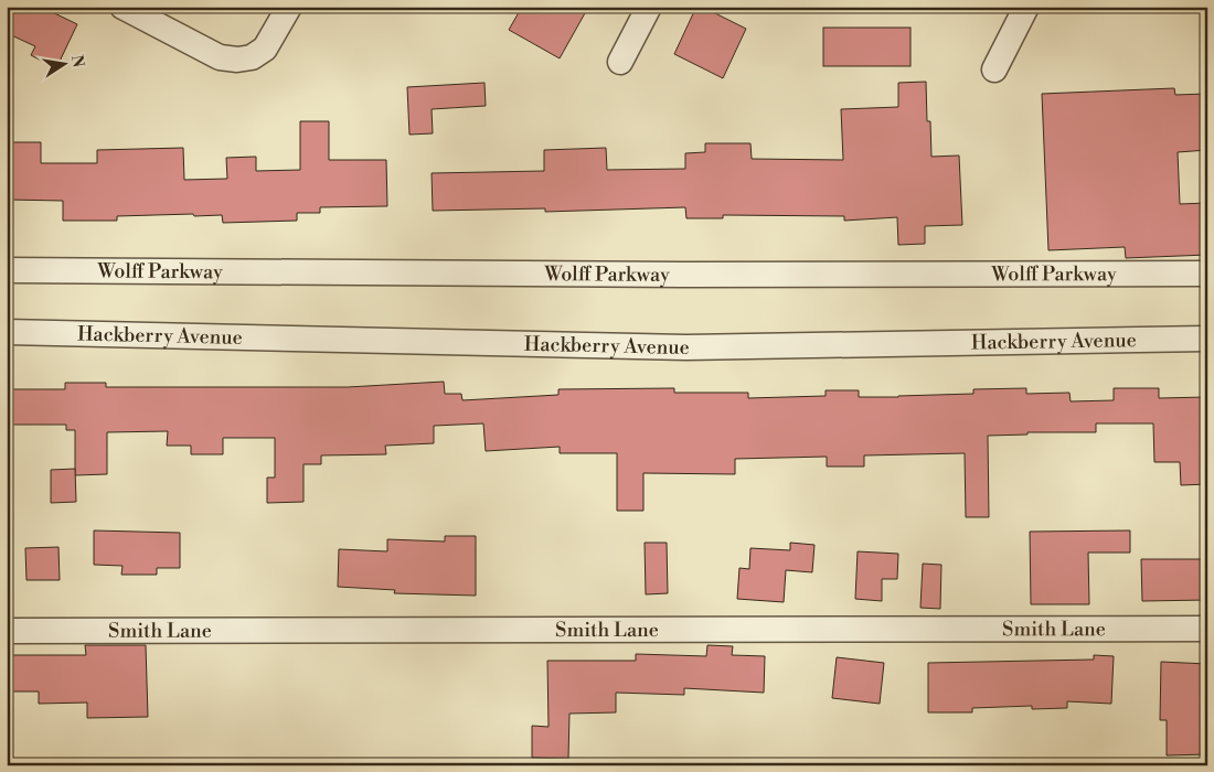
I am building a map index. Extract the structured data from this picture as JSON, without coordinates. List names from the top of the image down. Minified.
{"streets":{"street":["Wolff Parkway","Hackberry Avenue","Smith Lane"]},"north":"right"}
